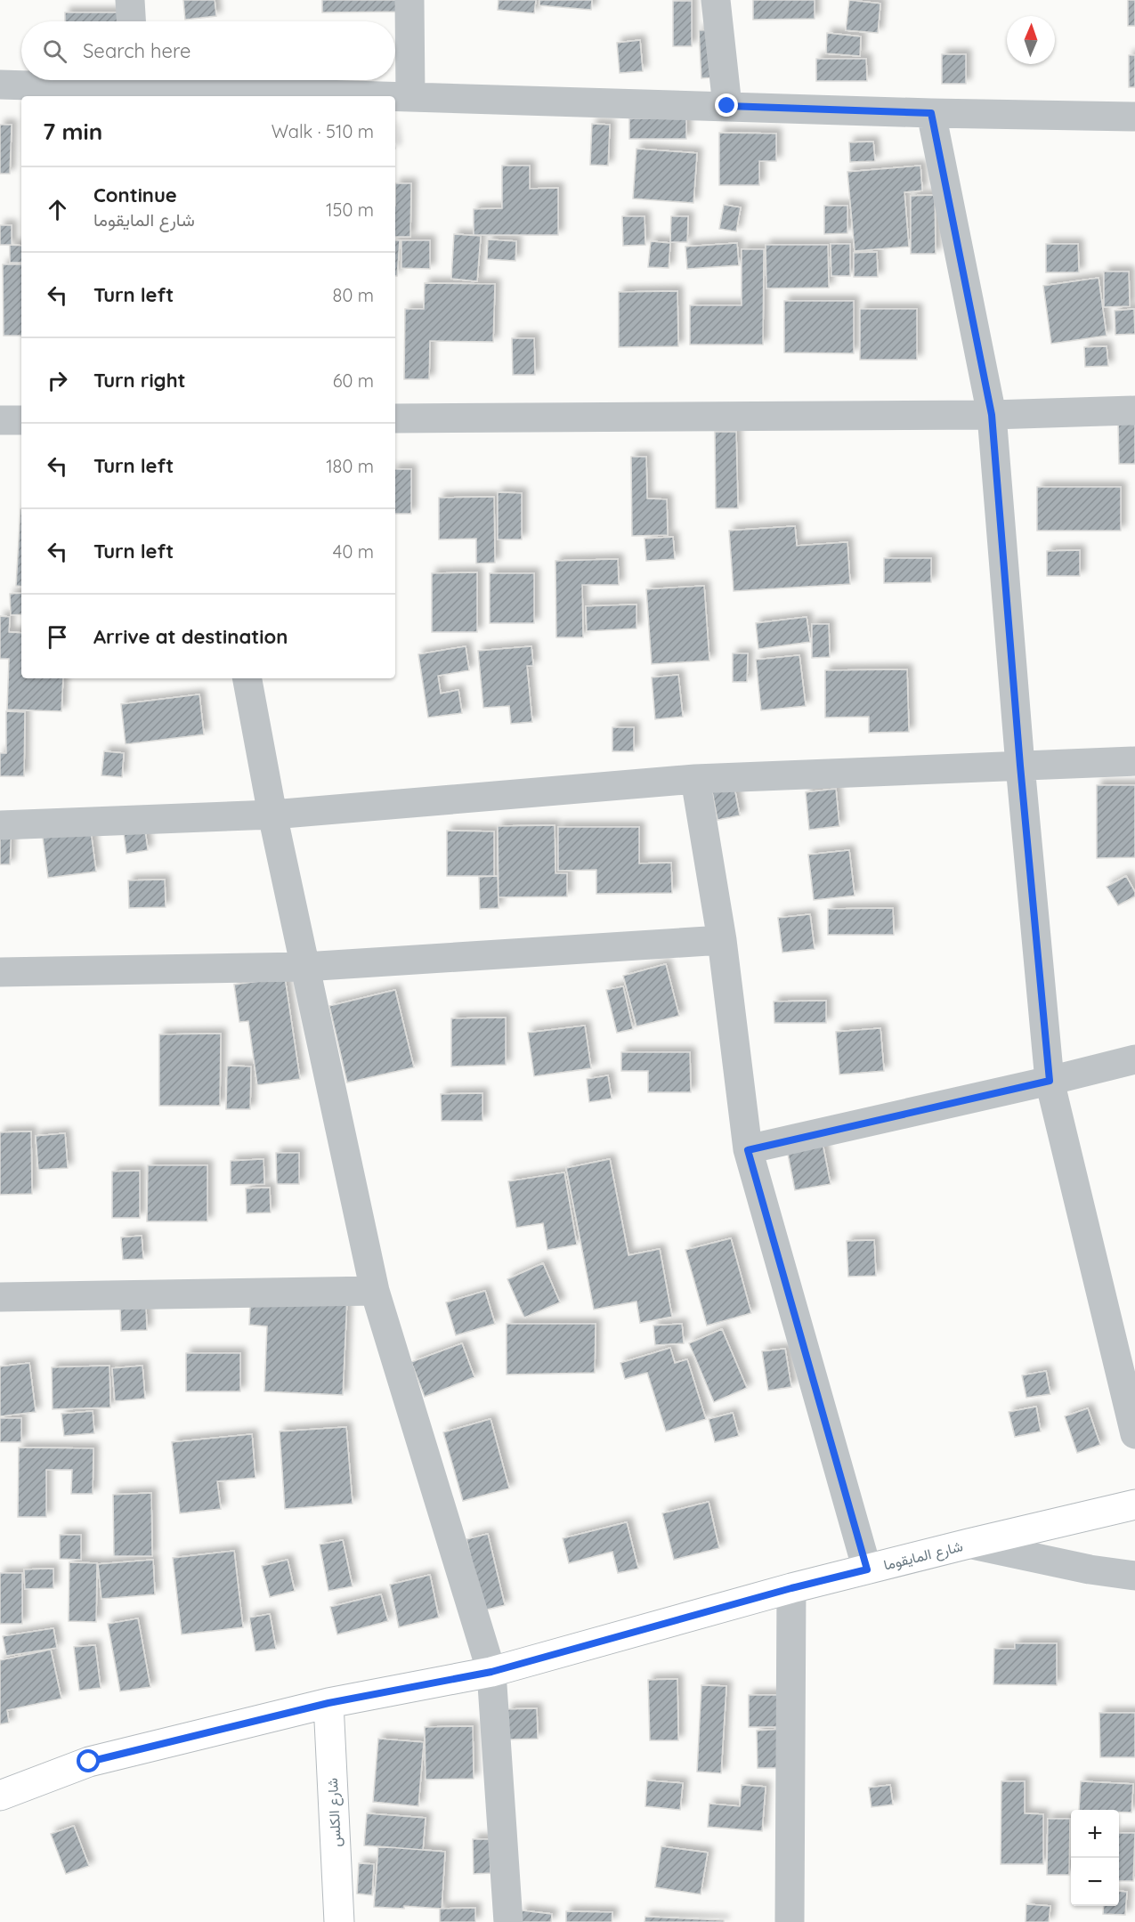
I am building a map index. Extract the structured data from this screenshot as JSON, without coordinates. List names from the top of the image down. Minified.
{"streets":{"street":["شارع المايقوما","شارع الكلس"]},"crossings":[["شارع المايقوما","شارع الكلس"]],"north":"top","page":{"search":"Search here","heading":["7 min","Walk · 510 m"],"list":[["Continue","شارع المايقوما","150 m"],["Turn left","80 m"],["Turn right","60 m"],["Turn left","180 m"],["Turn left","40 m"],"Arrive at destination"],"map_buttons":["+","−"]}}
